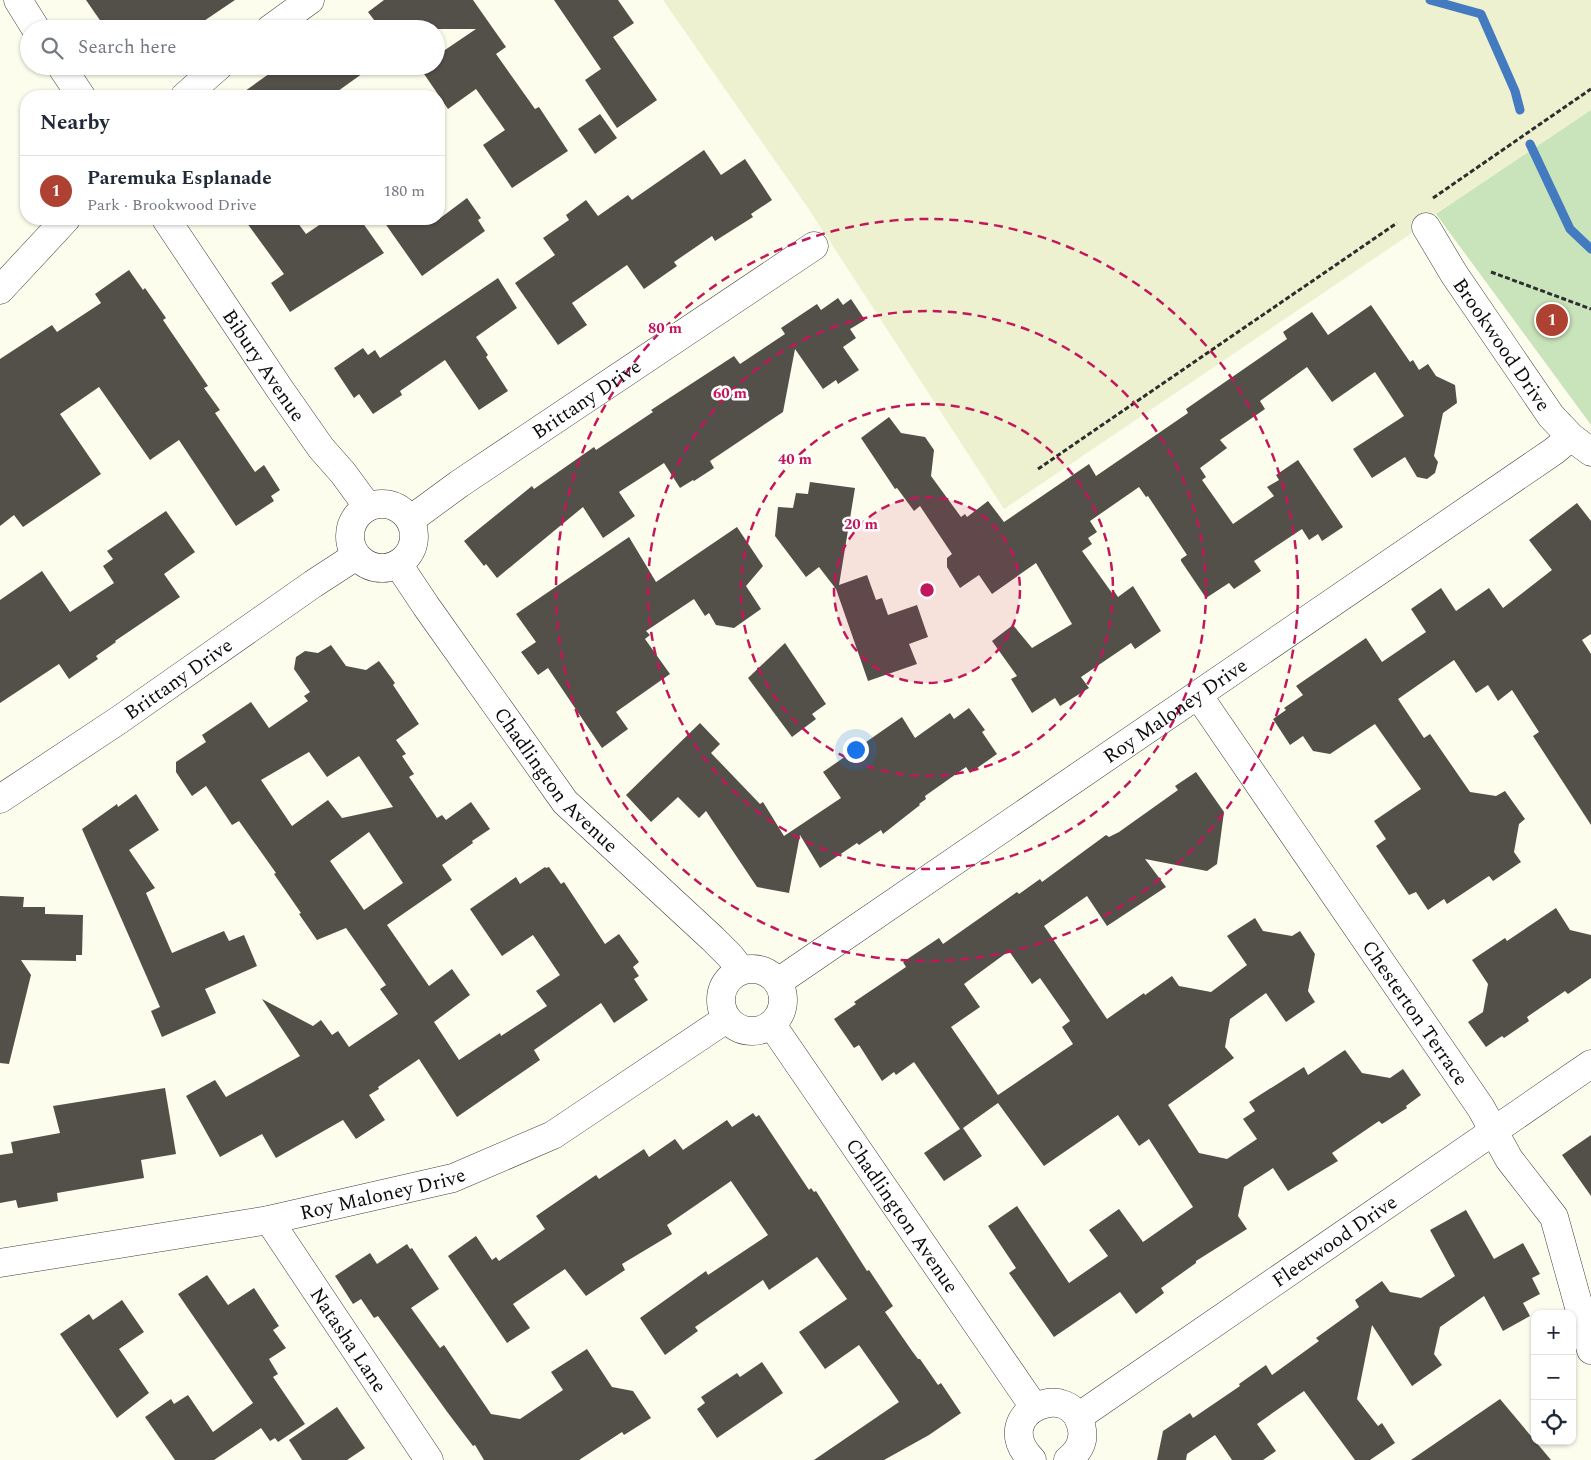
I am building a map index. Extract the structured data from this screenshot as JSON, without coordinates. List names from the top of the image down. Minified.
{"streets":{"street":["Brookwood Drive","Bibury Avenue","Brittany Drive","Roy Maloney Drive","Chadlington Avenue","Chesterton Terrace","Fleetwood Drive","Natasha Lane"]},"crossings":[["Brookwood Drive","Roy Maloney Drive"],["Bibury Avenue","Brittany Drive"],["Bibury Avenue","Chadlington Avenue"],["Brittany Drive","Chadlington Avenue"],["Roy Maloney Drive","Chadlington Avenue"],["Roy Maloney Drive","Chesterton Terrace"],["Roy Maloney Drive","Natasha Lane"],["Chesterton Terrace","Fleetwood Drive"]],"page":{"search":"Search here","heading":"Nearby","list":[{"mark":"1","name":"Paremuka Esplanade","note":"Park · Brookwood Drive","value":"180 m"}],"pins":"1","map_buttons":["+","−"]},"rings":["80 m","60 m","40 m","20 m"]}
